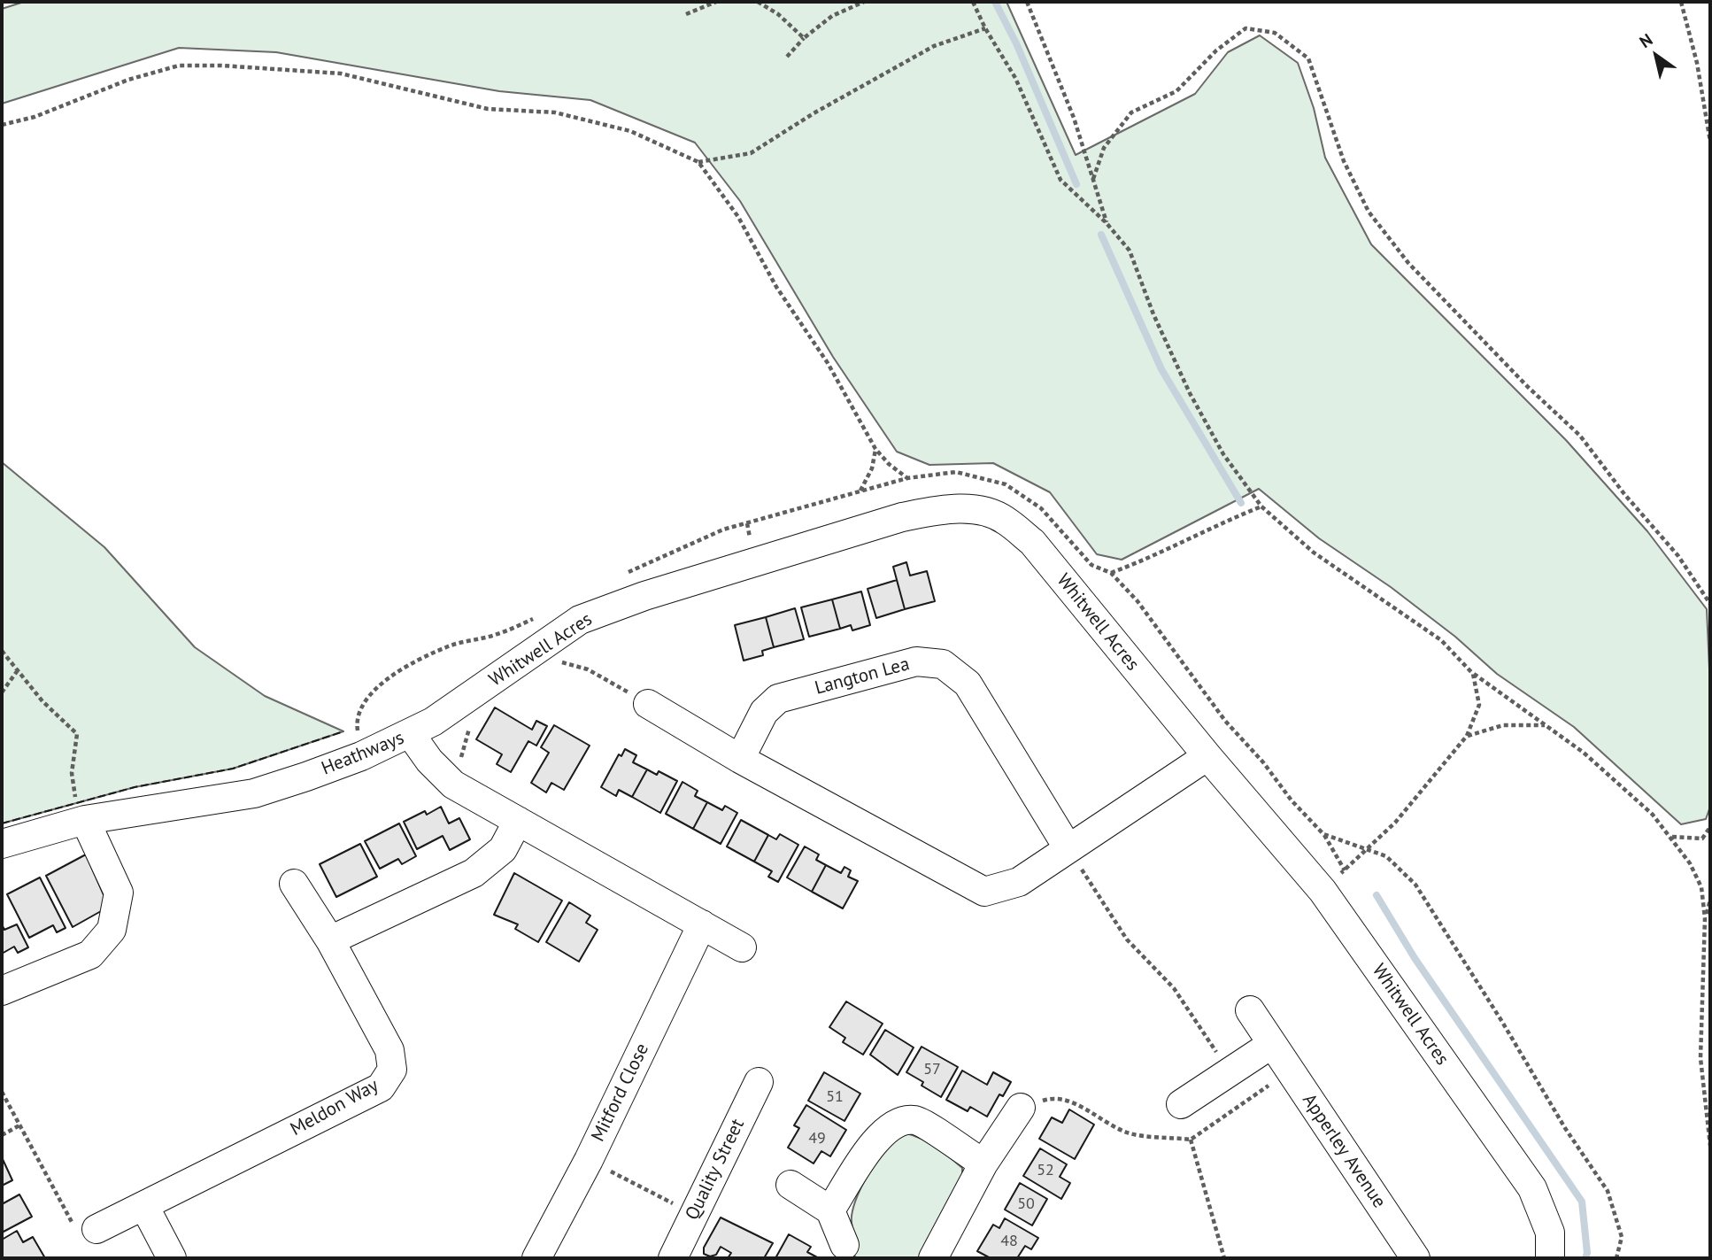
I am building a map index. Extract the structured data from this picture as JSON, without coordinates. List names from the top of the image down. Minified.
{"streets":{"street":["Whitwell Acres","Langton Lea","Heathways","Mitford Close","Meldon Way","Apperley Avenue","Quality Street"]},"crossings":[["Whitwell Acres","Heathways"],["Heathways","Mitford Close"]],"house_numbers":["57","51","49","52","50","48"],"north":"top left"}
